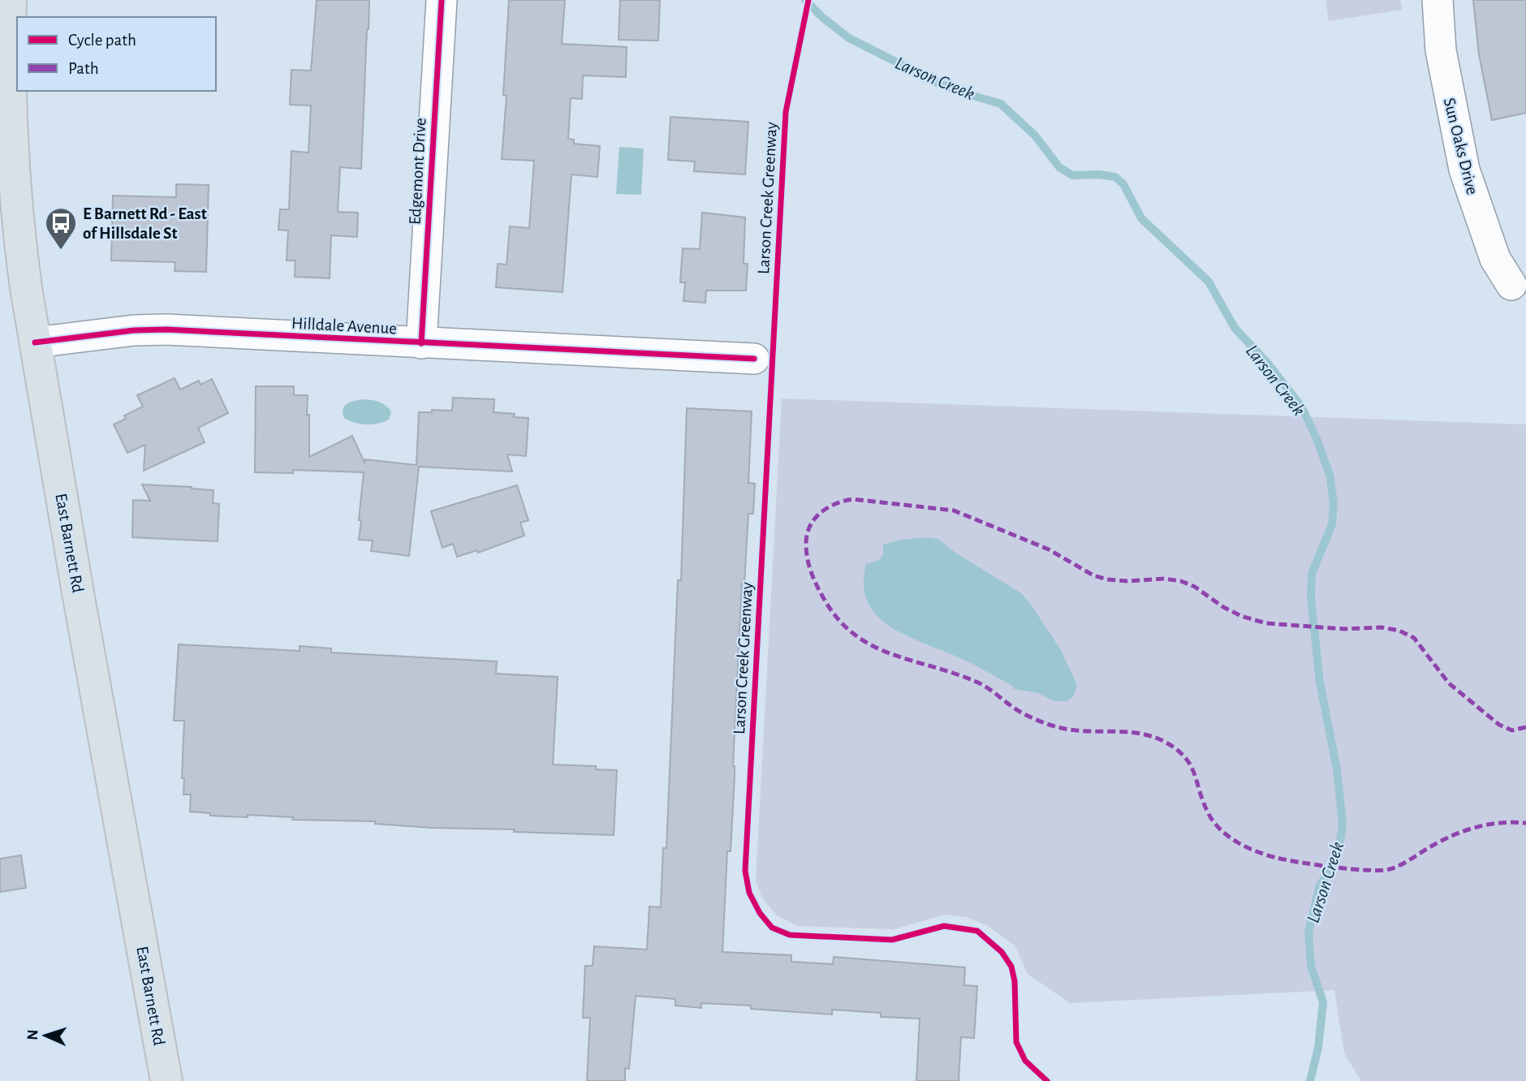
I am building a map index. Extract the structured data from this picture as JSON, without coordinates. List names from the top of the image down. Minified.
{"streets":{"main road":["East Barnett Rd"],"street":["Sun Oaks Drive","Edgemont Drive","Hilldale Avenue"],"cycle path":["Larson Creek Greenway"]},"crossings":[["Edgemont Drive","Hilldale Avenue"],["Hilldale Avenue","East Barnett Rd"]],"water":["Larson Creek"],"places":{"bus stop":["E Barnett Rd - East of Hillsdale St"]},"legend":["Cycle path","Path"],"north":"left"}
